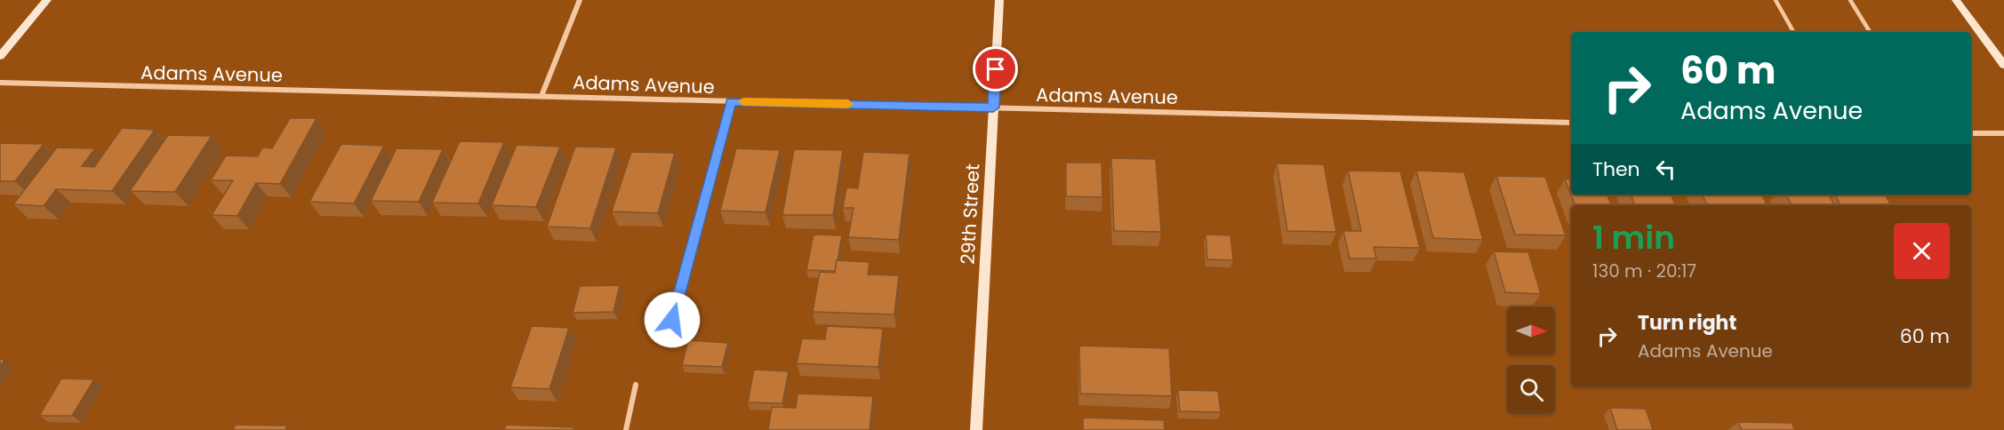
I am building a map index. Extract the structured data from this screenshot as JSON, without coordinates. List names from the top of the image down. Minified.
{"streets":{"street":["Adams Avenue","29th Street"]},"crossings":[["Adams Avenue","29th Street"]],"north":"right","page":{"turn":["60 m","Adams Avenue"],"then":"Then","heading":["1 min","130 m · 20:17"],"list":[{"name":"Turn right","note":"Adams Avenue","value":"60 m"}]}}
